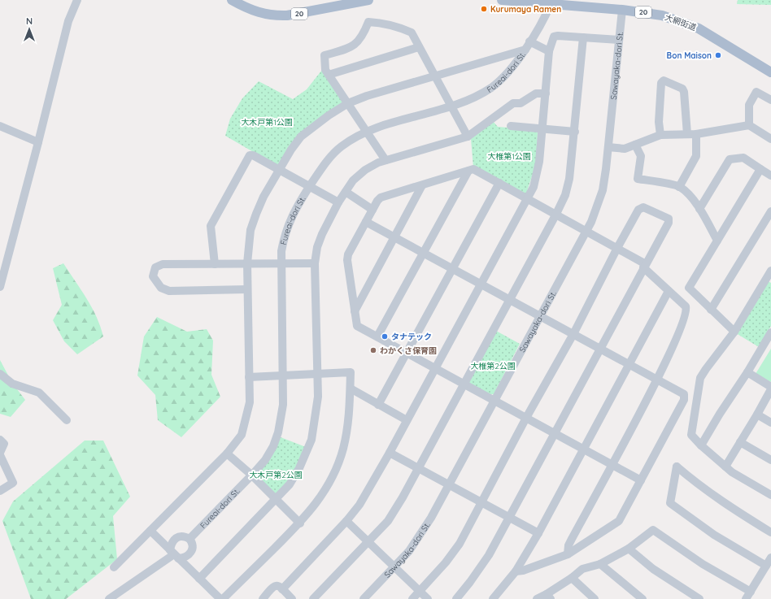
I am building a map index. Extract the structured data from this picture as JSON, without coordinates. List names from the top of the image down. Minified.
{"streets":{"main road":["20","大網街道"],"street":["Sawayaka-dori St.","Fureai-dori St."]},"crossings":[["大網街道","Sawayaka-dori St."],["大網街道","Fureai-dori St."]],"parks":["大木戸第1公園","大椎第1公園","大椎第2公園","大木戸第2公園"],"places":["Kurumaya Ramen","Bon Maison","タナテック","わかくさ保育園"],"north":"top"}
